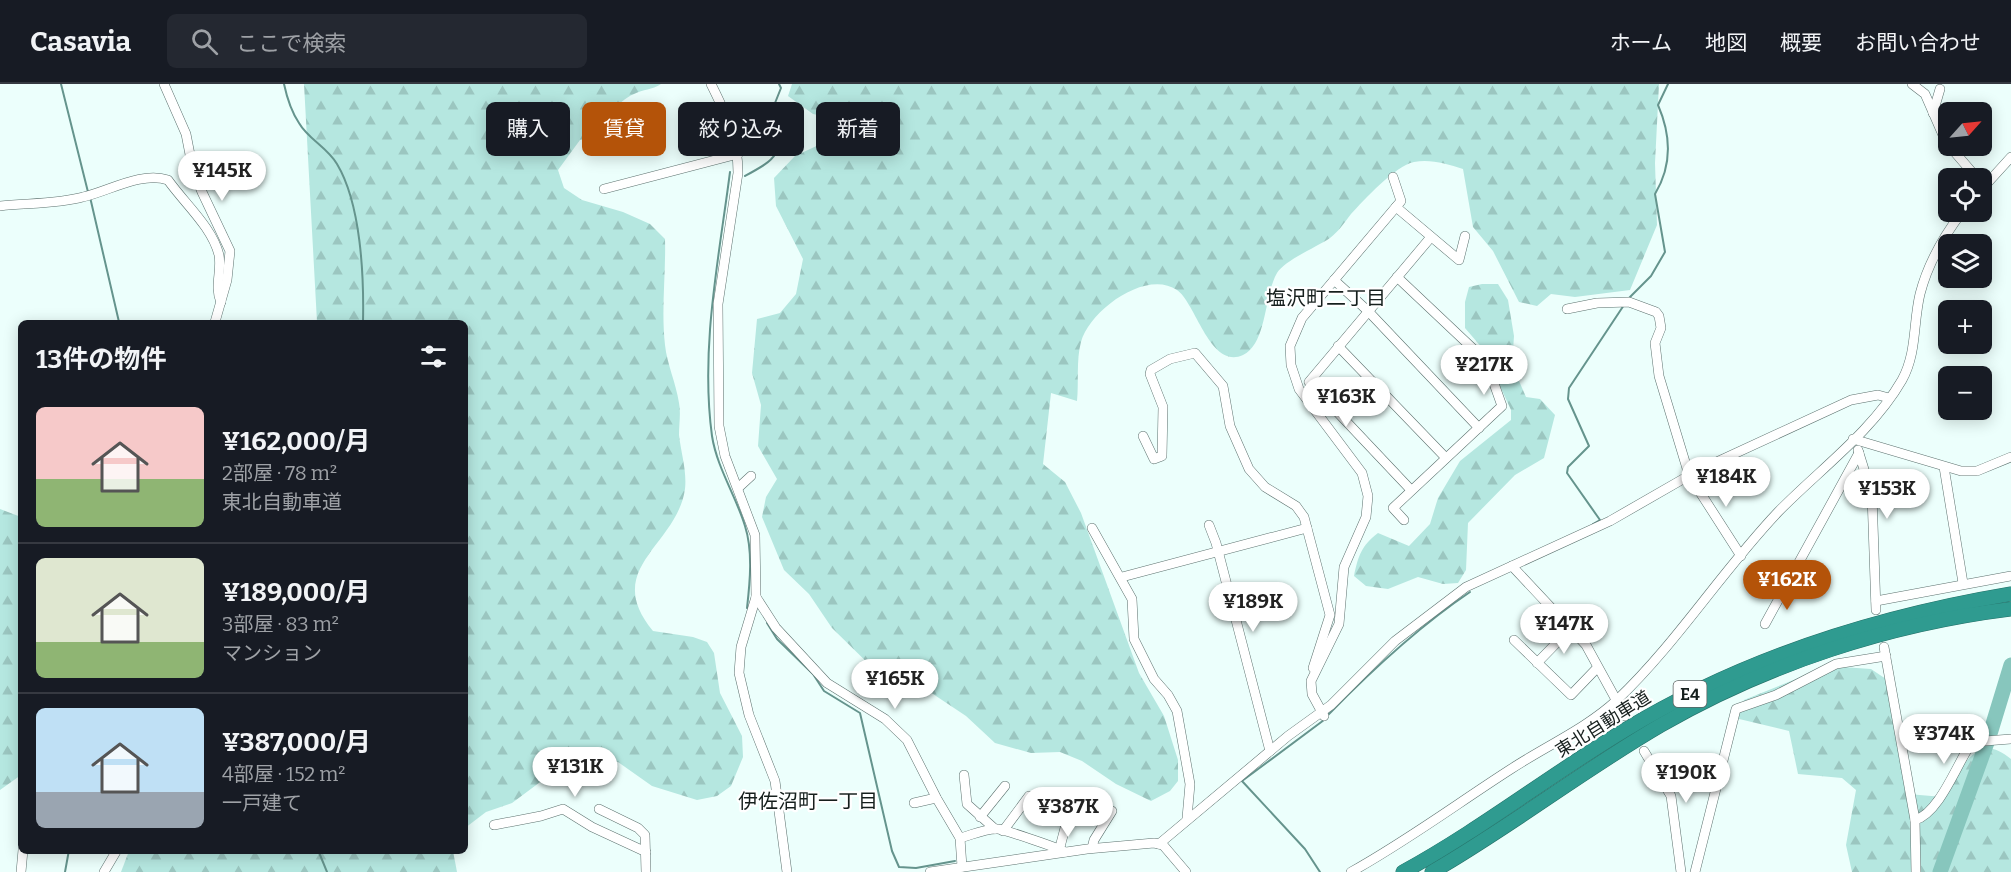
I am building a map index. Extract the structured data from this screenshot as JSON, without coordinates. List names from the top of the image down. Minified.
{"streets":{"highway":["E4","東北自動車道"]},"districts":["塩沢町二丁目","伊佐沼町一丁目"],"north":"top right","page":{"header":"Casavia","search":"ここで検索","nav":["ホーム","地図","概要","お問い合わせ"],"map_buttons":["+","−"],"chip":["購入","賃貸","絞り込み","新着"],"price":["¥145K","¥217K","¥163K","¥184K","¥153K","¥162K","¥189K","¥147K","¥165K","¥374K","¥131K","¥190K","¥387K"],"heading":"13件の物件","list":[{"name":"¥162,000/月","note":"2部屋 · 78 m² · 東北自動車道"},{"name":"¥189,000/月","note":"3部屋 · 83 m² · マンション"},{"name":"¥387,000/月","note":"4部屋 · 152 m² · 一戸建て"}]}}
